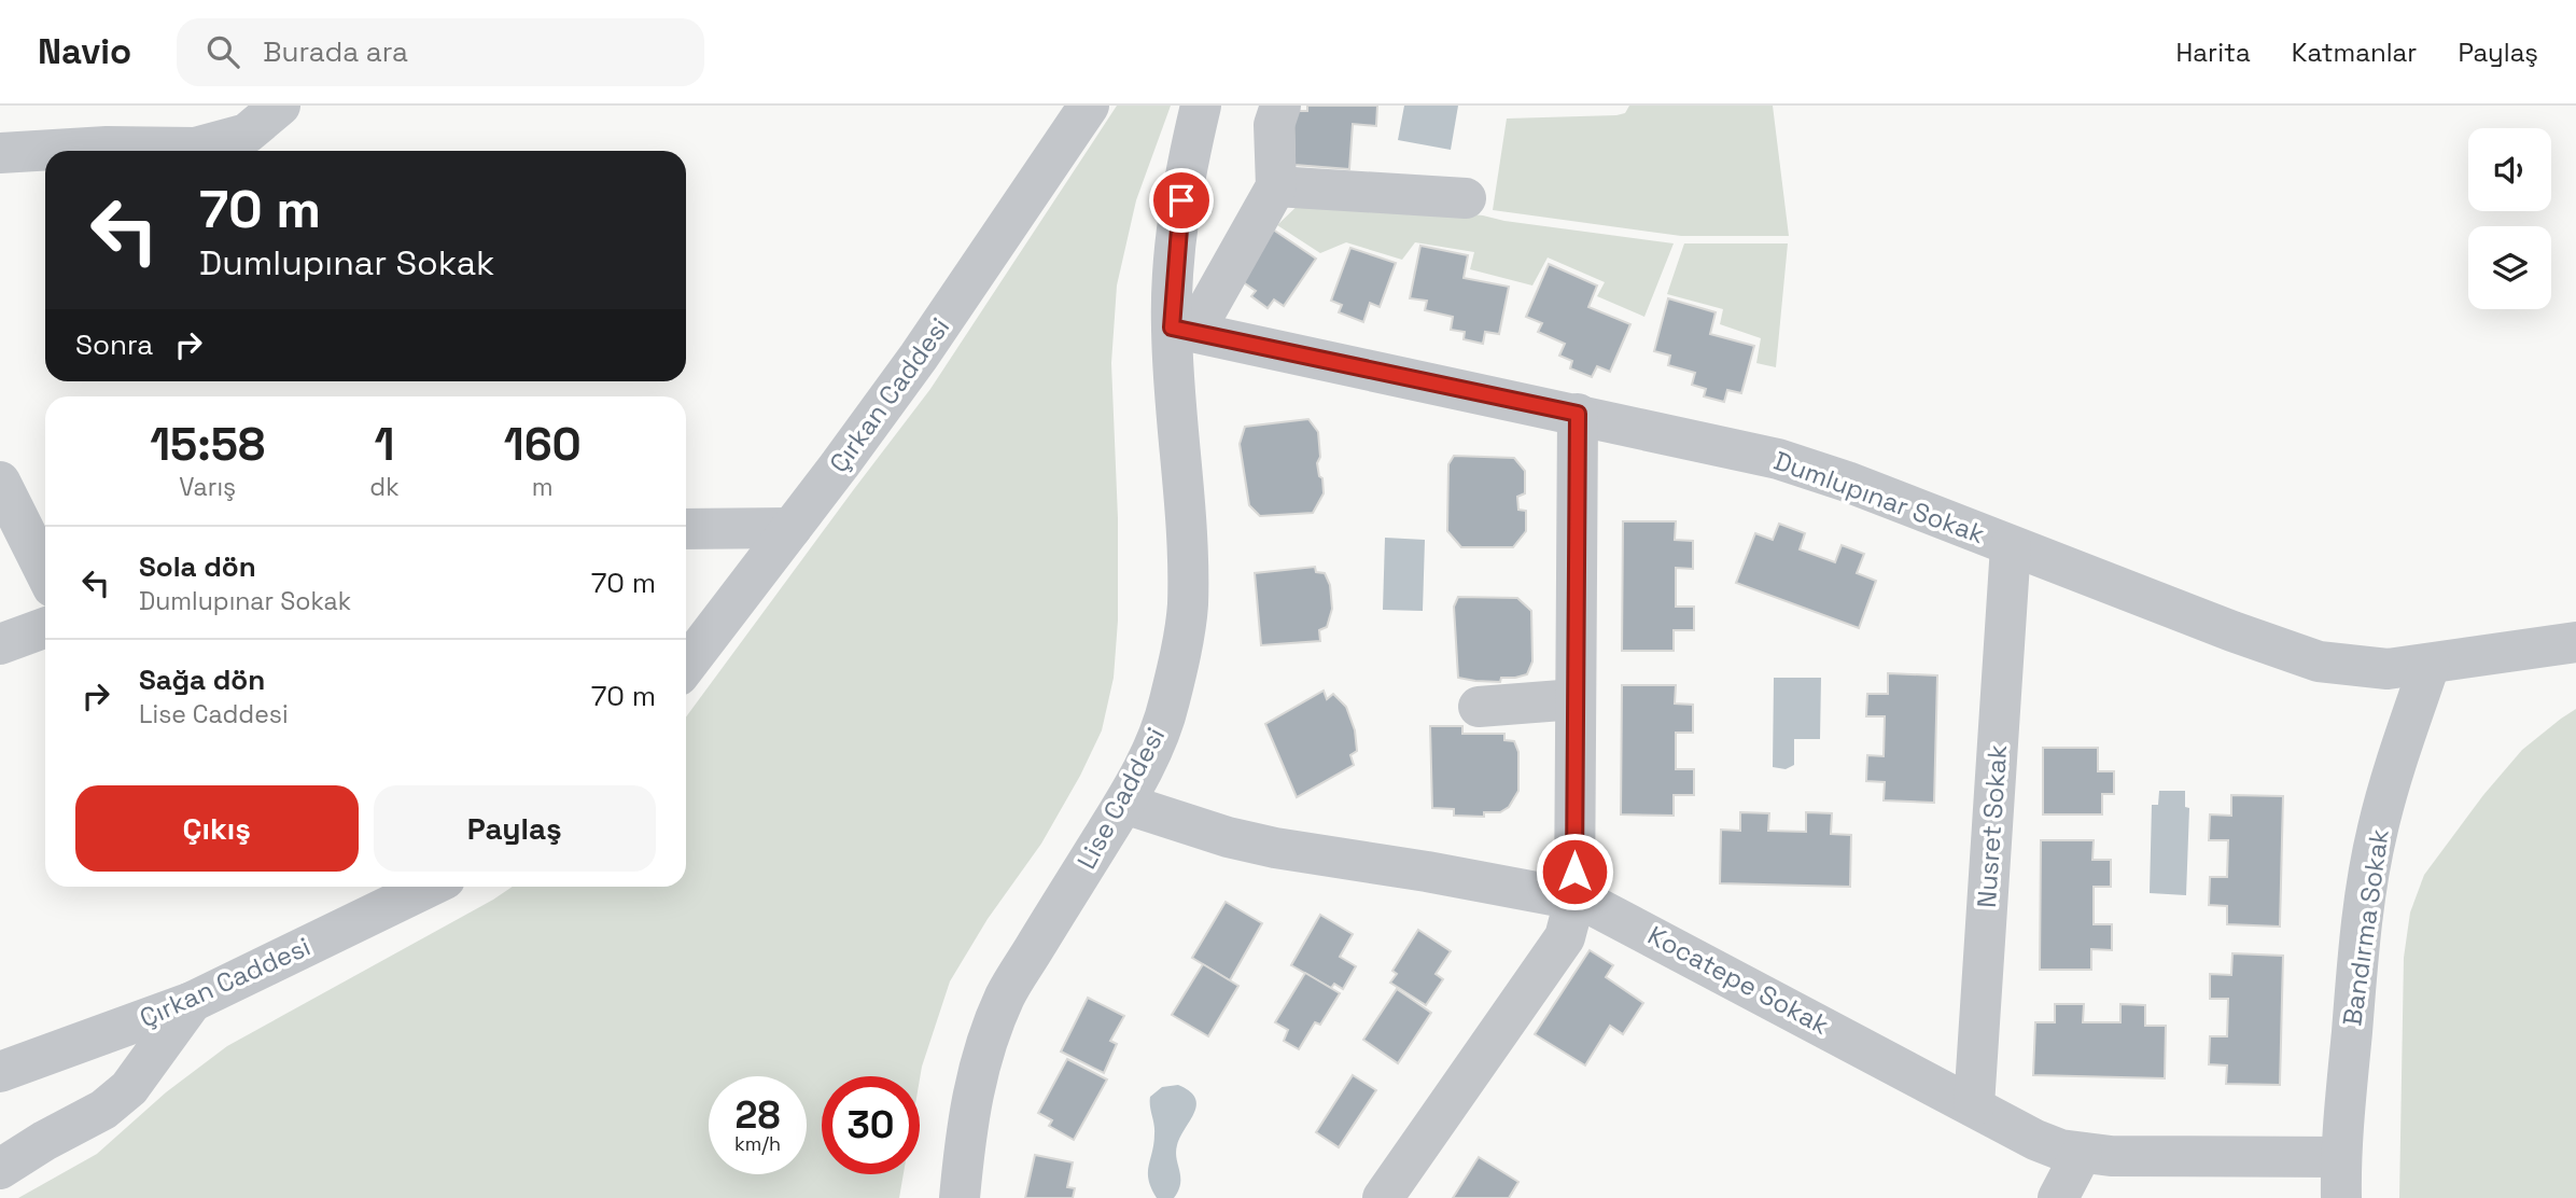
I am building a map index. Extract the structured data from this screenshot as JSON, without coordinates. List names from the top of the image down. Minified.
{"streets":{"street":["Çırkan Caddesi","Dumlupınar Sokak","Lise Caddesi","Nusret Sokak","Bandırma Sokak","Kocatepe Sokak"]},"crossings":[["Dumlupınar Sokak","Lise Caddesi"],["Dumlupınar Sokak","Nusret Sokak"],["Dumlupınar Sokak","Bandırma Sokak"],["Lise Caddesi","Kocatepe Sokak"],["Nusret Sokak","Kocatepe Sokak"],["Bandırma Sokak","Kocatepe Sokak"]],"page":{"header":"Navio","search":"Burada ara","nav":["Harita","Katmanlar","Paylaş"],"turn":["70 m","Dumlupınar Sokak"],"then":"Sonra","eta":["15:58","Varış","1","dk","160","m"],"list":[{"name":"Sola dön","note":"Dumlupınar Sokak","value":"70 m"},{"name":"Sağa dön","note":"Lise Caddesi","value":"70 m"}],"buttons":["Çıkış","Paylaş"],"speed":"28 km/h","limit":"30"}}
